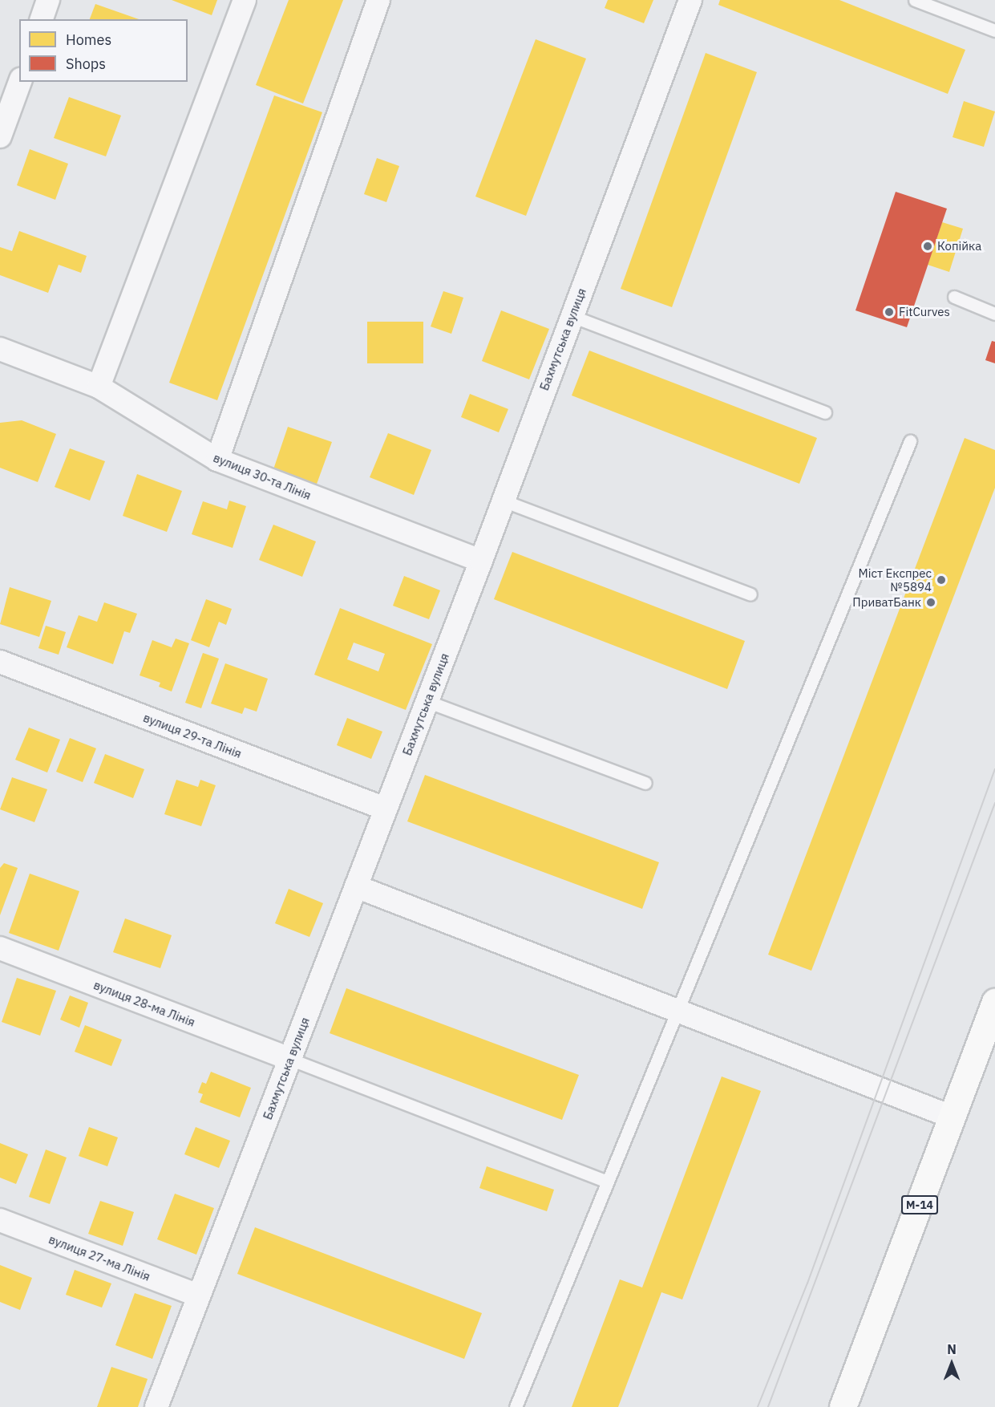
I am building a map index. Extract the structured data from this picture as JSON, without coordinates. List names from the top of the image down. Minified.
{"streets":{"main road":["М-14"],"street":["Бахмутська вулиця","вулиця 30-та Лінія","вулиця 29-та Лінія","вулиця 28-ма Лінія","вулиця 27-ма Лінія"]},"crossings":[["Бахмутська вулиця","вулиця 30-та Лінія"],["Бахмутська вулиця","вулиця 29-та Лінія"],["Бахмутська вулиця","вулиця 28-ма Лінія"],["Бахмутська вулиця","вулиця 27-ма Лінія"]],"places":["Копійка","FitCurves","Міст Експрес №5894","ПриватБанк"],"legend":["Homes","Shops"],"north":"top"}
